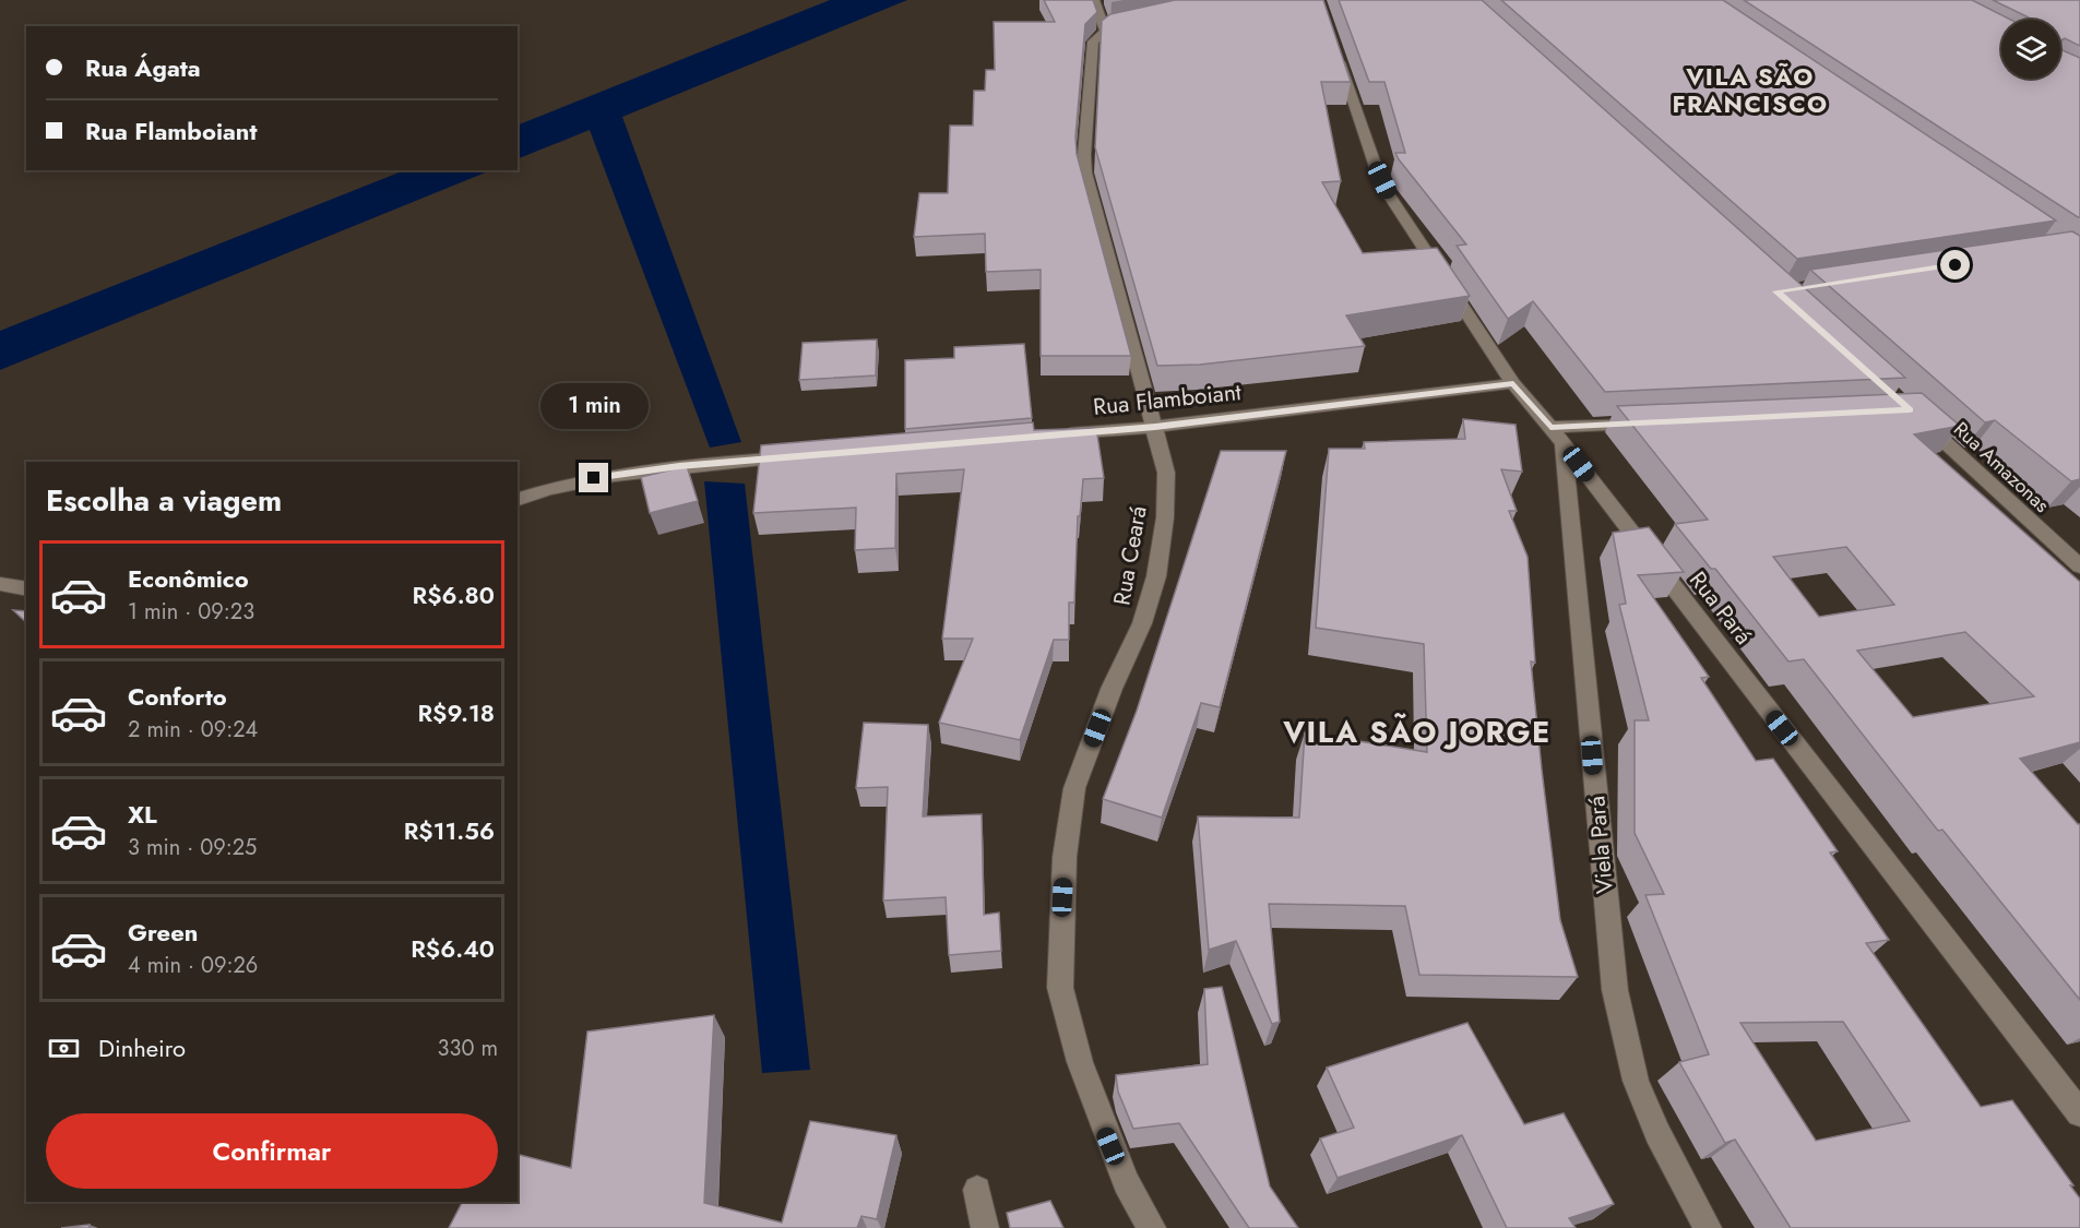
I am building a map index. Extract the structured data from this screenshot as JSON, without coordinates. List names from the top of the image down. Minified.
{"streets":{"street":["Rua Flamboiant","Rua Amazonas","Rua Ceará","Rua Pará","Viela Pará"]},"crossings":[["Rua Flamboiant","Rua Ceará"],["Rua Flamboiant","Rua Pará"],["Rua Pará","Viela Pará"]],"districts":["VILA SÃO FRANCISCO","VILA SÃO JORGE"],"page":{"banner":["Rua Ágata","Rua Flamboiant"],"bubble":"1 min","heading":"Escolha a viagem","list":[{"name":"Econômico","note":"1 min · 09:23","value":"R$6.80"},{"name":"Conforto","note":"2 min · 09:24","value":"R$9.18"},{"name":"XL","note":"3 min · 09:25","value":"R$11.56"},{"name":"Green","note":"4 min · 09:26","value":"R$6.40"}],"pay":["Dinheiro","330 m"],"buttons":"Confirmar"}}
